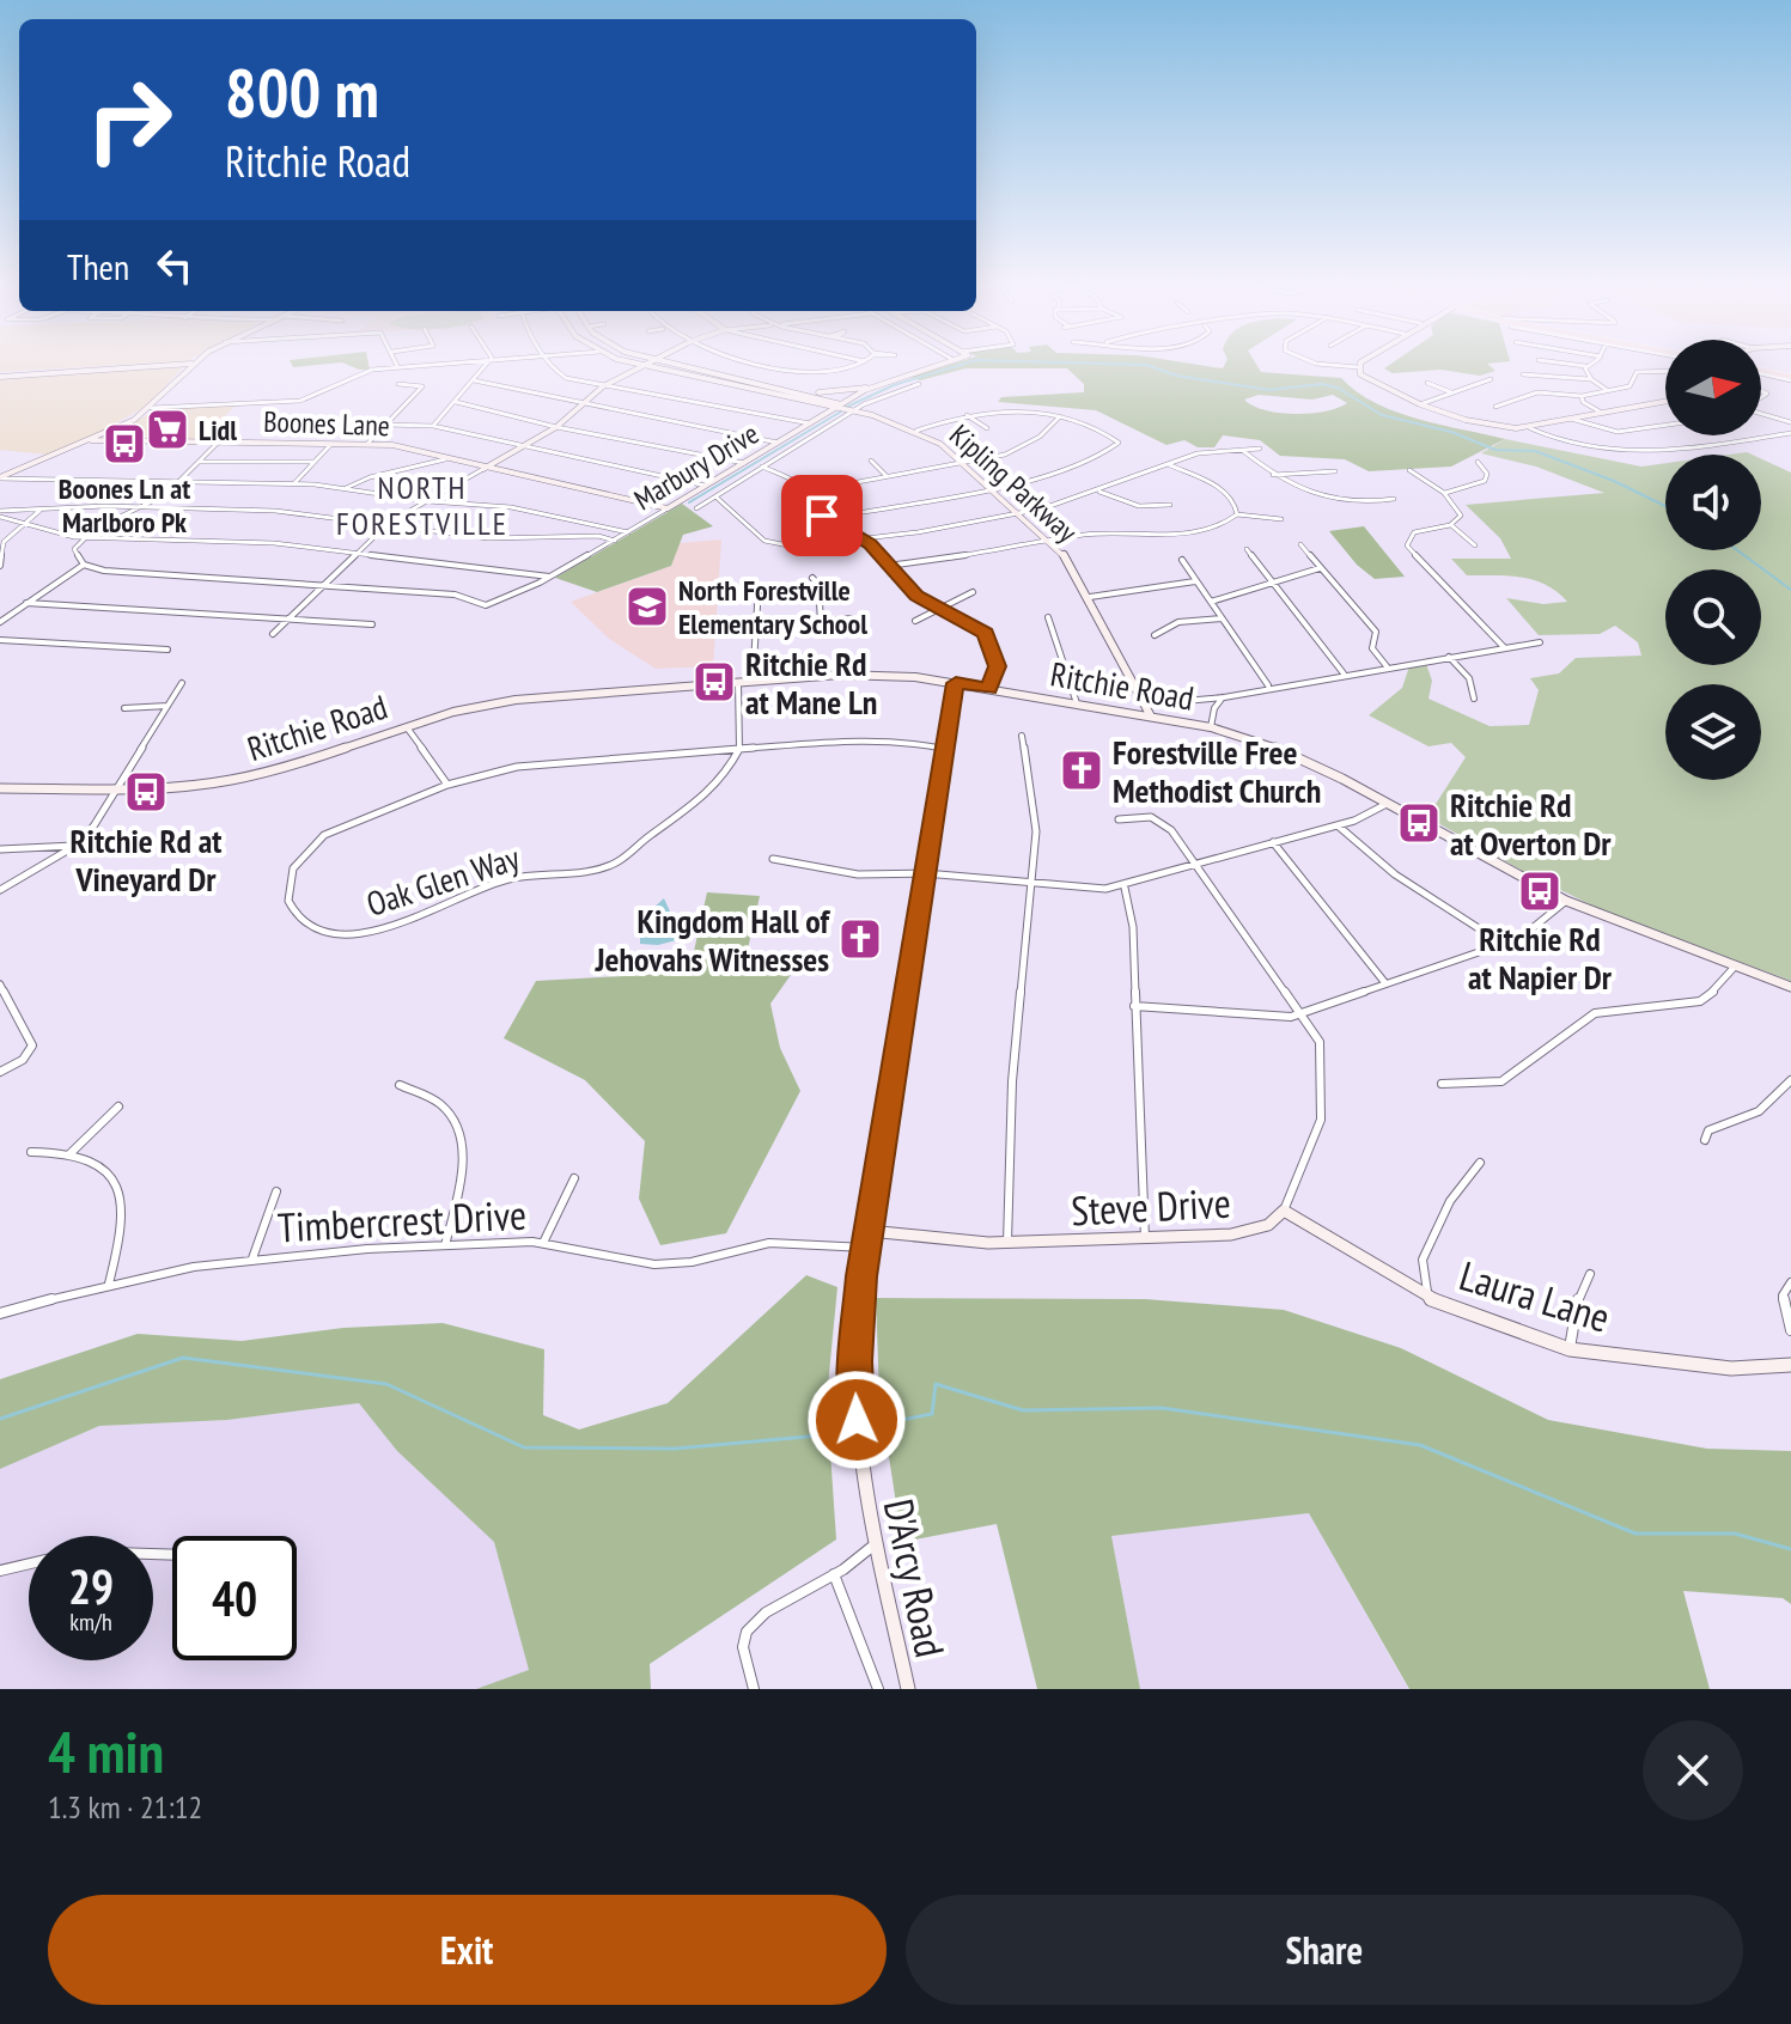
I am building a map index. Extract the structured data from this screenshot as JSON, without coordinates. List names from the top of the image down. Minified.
{"streets":{"street":["Boones Lane","Marbury Drive","Kipling Parkway","Ritchie Road","Oak Glen Way","Steve Drive","Timbercrest Drive","Laura Lane","D'Arcy Road"]},"crossings":[["Boones Lane","Marbury Drive"],["Marbury Drive","Kipling Parkway"],["Kipling Parkway","Ritchie Road"],["Ritchie Road","D'Arcy Road"],["Oak Glen Way","D'Arcy Road"],["Steve Drive","Laura Lane"],["Steve Drive","D'Arcy Road"],["Timbercrest Drive","D'Arcy Road"]],"districts":["NORTH FORESTVILLE"],"places":{"supermarket":["Lidl"],"bus stop":["Boones Ln at Marlboro Pk","Ritchie Rd at Mane Ln","Ritchie Rd at Vineyard Dr","Ritchie Rd at Overton Dr","Ritchie Rd at Napier Dr"],"school or university":["North Forestville Elementary School"],"church":["Forestville Free Methodist Church","Kingdom Hall of Jehovahs Witnesses"]},"north":"right","page":{"turn":["800 m","Ritchie Road"],"then":"Then","speed":"29 km/h","limit":"40","heading":["4 min","1.3 km · 21:12"],"buttons":["Exit","Share"]}}
